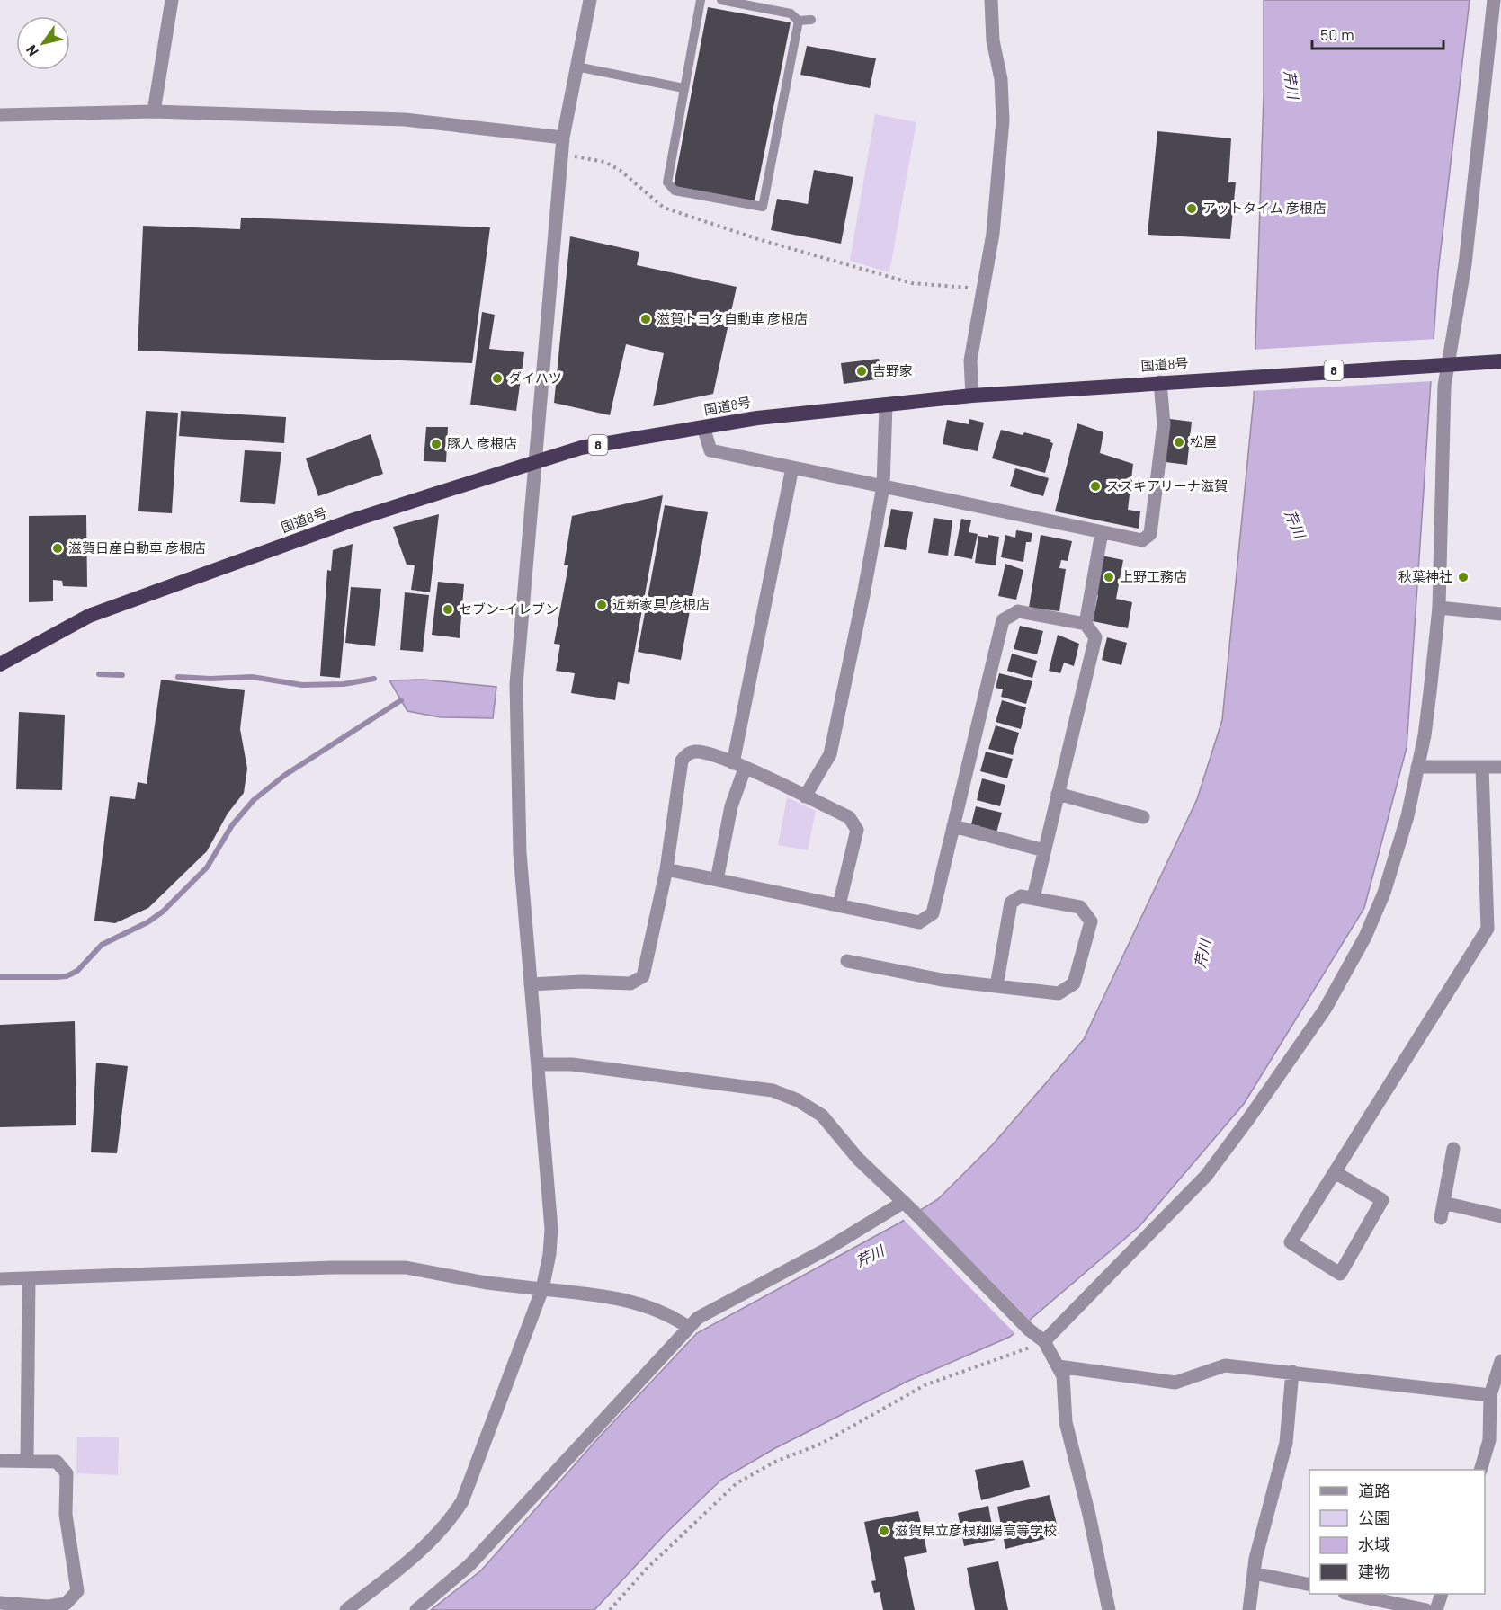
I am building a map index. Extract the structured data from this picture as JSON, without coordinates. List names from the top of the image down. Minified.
{"streets":{"highway":["国道8号","8"]},"water":["芹川"],"places":["アットタイム 彦根店","滋賀トヨタ自動車 彦根店","吉野家","ダイハツ","松屋","豚人 彦根店","スズキアリーナ滋賀","滋賀日産自動車 彦根店","上野工務店","秋葉神社","近新家具 彦根店","セブン-イレブン","滋賀県立彦根翔陽高等学校"],"legend":["道路","公園","水域","建物"],"scale_bar":"50 m","north":"bottom left"}
